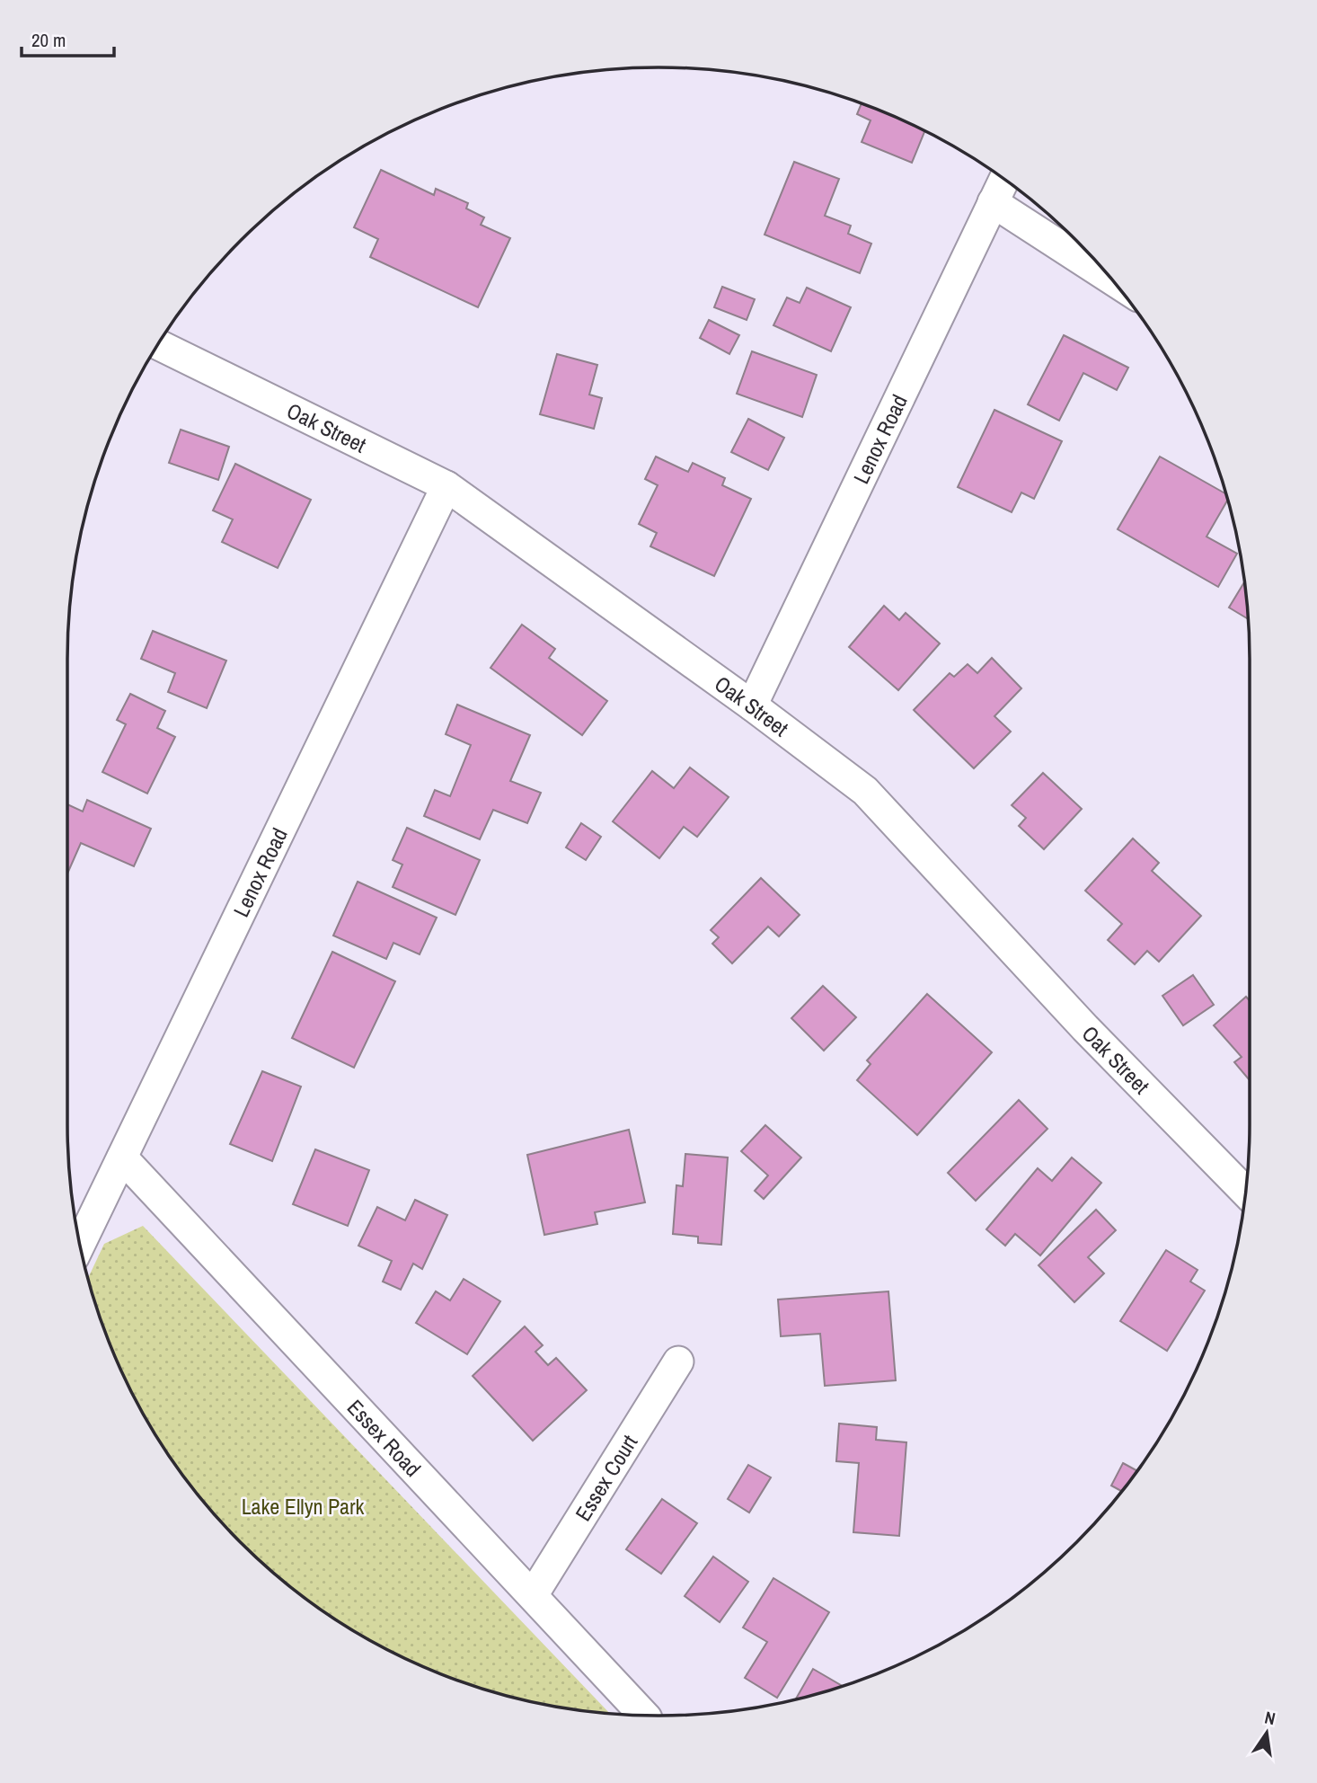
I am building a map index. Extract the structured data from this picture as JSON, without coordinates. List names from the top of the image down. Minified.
{"streets":{"street":["Oak Street","Lenox Road","Essex Road","Essex Court"]},"crossings":[["Oak Street","Lenox Road"],["Lenox Road","Essex Road"],["Essex Road","Essex Court"]],"parks":["Lake Ellyn Park"],"scale_bar":"20 m","north":"top"}
